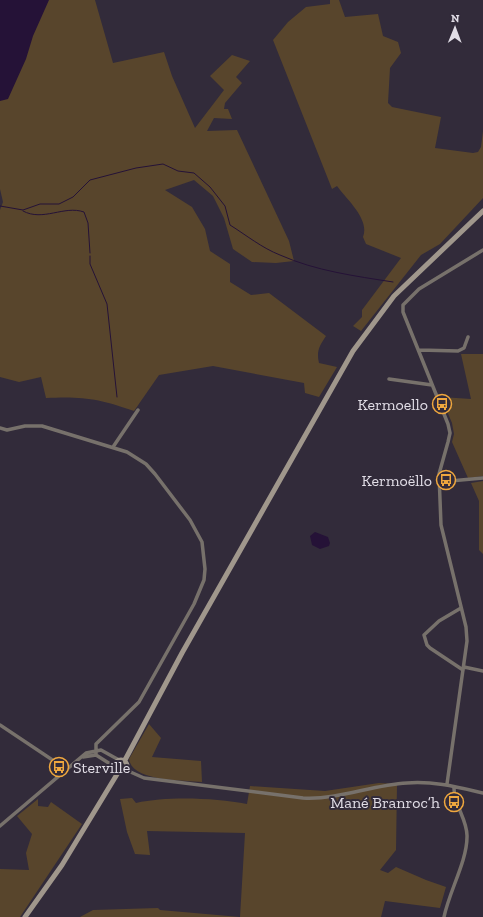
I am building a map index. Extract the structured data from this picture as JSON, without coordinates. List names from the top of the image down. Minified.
{"places":{"bus stop":["Kermoello","Kermoëllo","Sterville","Mané Branroc’h"]},"north":"top"}
